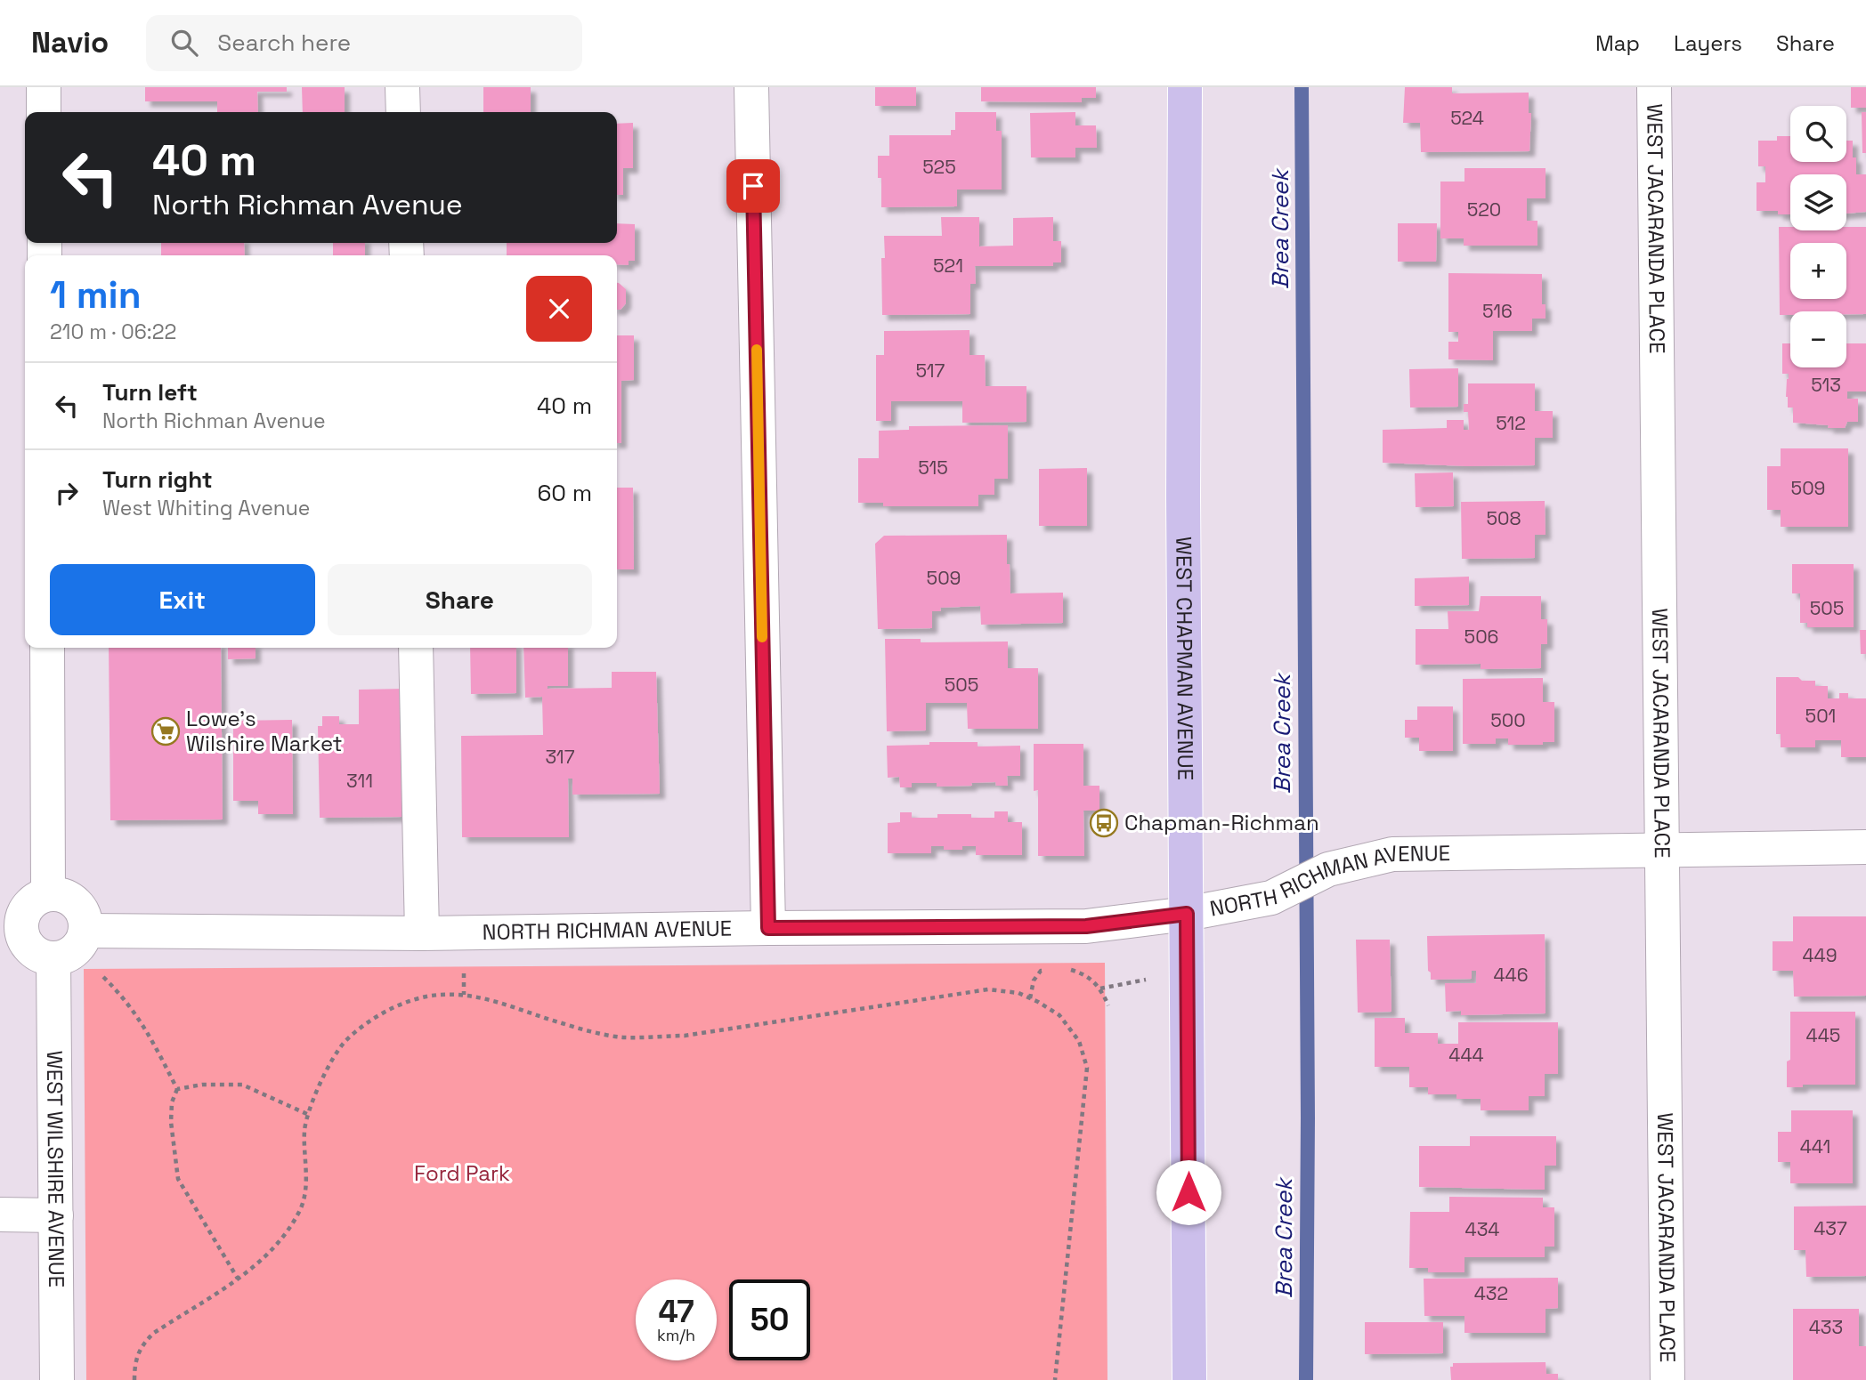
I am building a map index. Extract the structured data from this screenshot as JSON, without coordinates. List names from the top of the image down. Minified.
{"streets":{"main road":["WEST CHAPMAN AVENUE"],"street":["WEST JACARANDA PLACE","NORTH RICHMAN AVENUE","WEST WILSHIRE AVENUE"]},"crossings":[["WEST JACARANDA PLACE","NORTH RICHMAN AVENUE"],["WEST CHAPMAN AVENUE","NORTH RICHMAN AVENUE"],["NORTH RICHMAN AVENUE","WEST WILSHIRE AVENUE"]],"water":["Brea Creek"],"parks":["Ford Park"],"places":{"supermarket":["Lowe's Wilshire Market"],"bus stop":["Chapman-Richman"]},"house_numbers":["524","525","520","521","516","517","513","512","515","509","508","509","505","506","505","501","500","317","311","449","446","445","444","441","437","434","432","433"],"page":{"header":"Navio","search":"Search here","nav":["Map","Layers","Share"],"map_buttons":["+","−"],"turn":["40 m","North Richman Avenue"],"heading":["1 min","210 m · 06:22"],"list":[{"name":"Turn left","note":"North Richman Avenue","value":"40 m"},{"name":"Turn right","note":"West Whiting Avenue","value":"60 m"}],"buttons":["Exit","Share"],"speed":"47 km/h","limit":"50"}}
